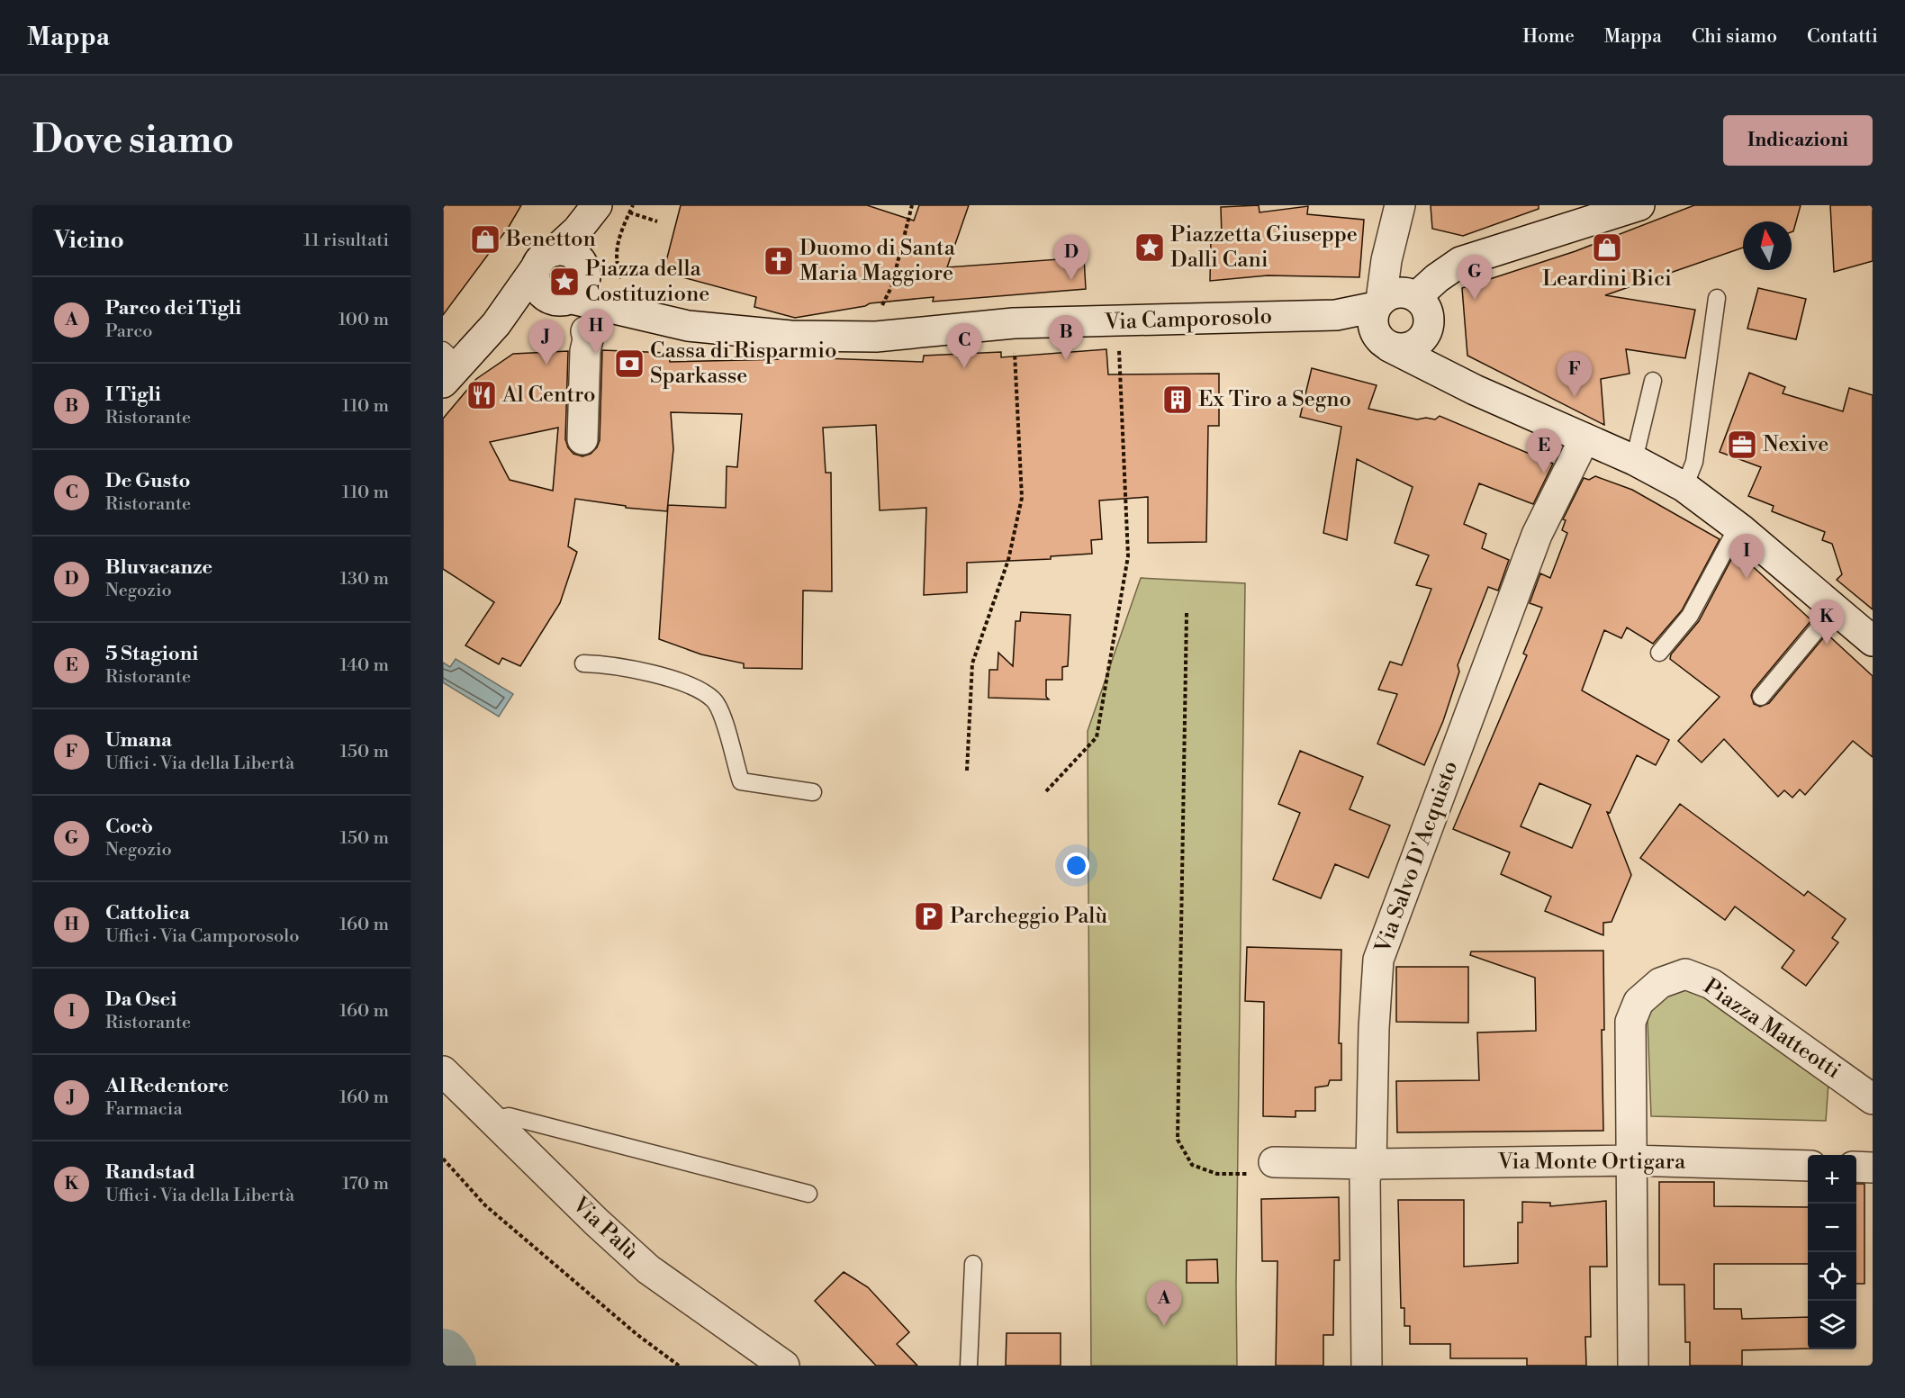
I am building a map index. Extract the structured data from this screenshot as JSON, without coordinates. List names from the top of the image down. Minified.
{"streets":{"street":["Via Camporosolo","Via Salvo D'Acquisto","Piazza Matteotti","Via Monte Ortigara","Via Palù"]},"crossings":[["Via Salvo D'Acquisto","Via Monte Ortigara"],["Piazza Matteotti","Via Monte Ortigara"]],"places":{"shop":["Benetton","Leardini Bici"],"place":["Piazzetta Giuseppe Dalli Cani","Piazza della Costituzione"],"church":["Duomo di Santa Maria Maggiore"],"bank":["Cassa di Risparmio Sparkasse"],"restaurant":["Al Centro"],"building":["Ex Tiro a Segno"],"office":["Nexive"],"parking":["Parcheggio Palù"]},"north":"top","page":{"header":"Mappa","nav":["Home","Mappa","Chi siamo","Contatti"],"buttons":"Indicazioni","title":"Dove siamo","heading":["Vicino","11 risultati"],"pins":["D","G","H","B","J","C","F","E","I","K","A"],"list":[{"mark":"A","name":"Parco dei Tigli","note":"Parco","value":"100 m"},{"mark":"B","name":"I Tigli","note":"Ristorante","value":"110 m"},{"mark":"C","name":"De Gusto","note":"Ristorante","value":"110 m"},{"mark":"D","name":"Bluvacanze","note":"Negozio","value":"130 m"},{"mark":"E","name":"5 Stagioni","note":"Ristorante","value":"140 m"},{"mark":"F","name":"Umana","note":"Uffici · Via della Libertà","value":"150 m"},{"mark":"G","name":"Cocò","note":"Negozio","value":"150 m"},{"mark":"H","name":"Cattolica","note":"Uffici · Via Camporosolo","value":"160 m"},{"mark":"I","name":"Da Osei","note":"Ristorante","value":"160 m"},{"mark":"J","name":"Al Redentore","note":"Farmacia","value":"160 m"},{"mark":"K","name":"Randstad","note":"Uffici · Via della Libertà","value":"170 m"}],"map_buttons":["+","−"]}}
